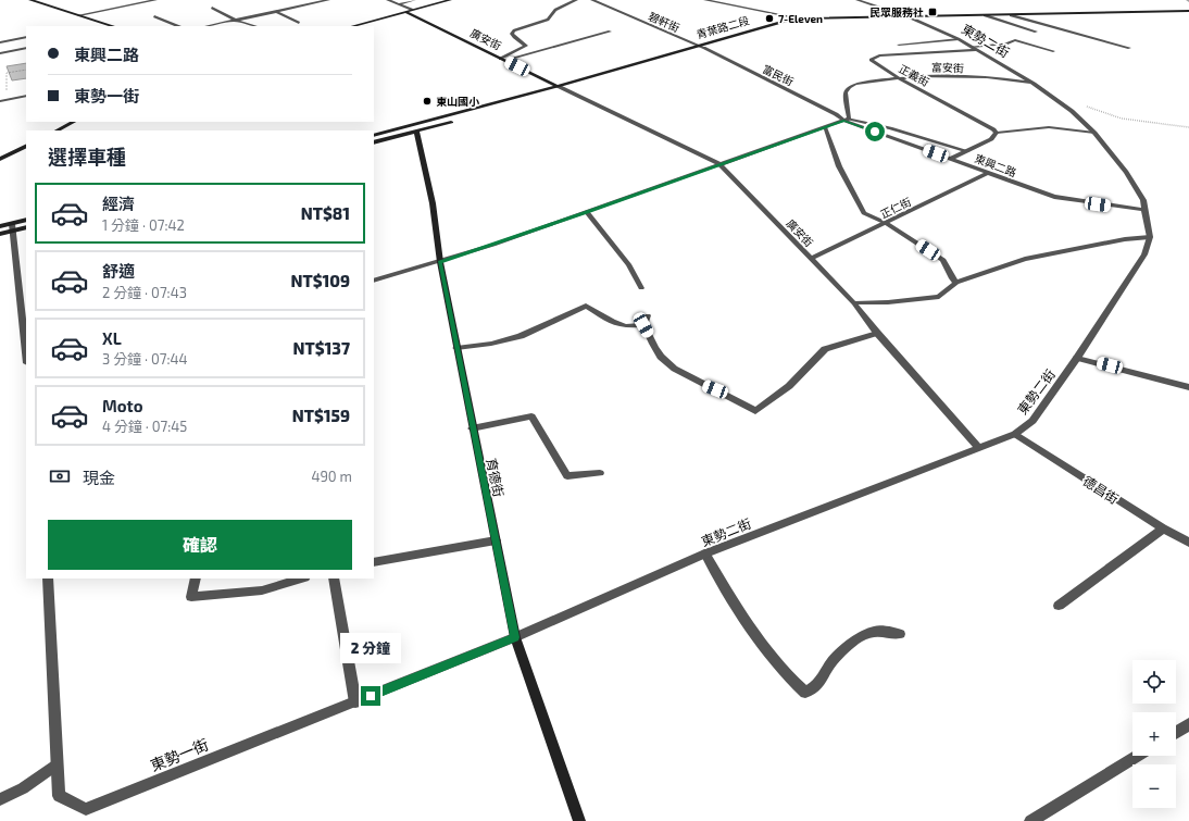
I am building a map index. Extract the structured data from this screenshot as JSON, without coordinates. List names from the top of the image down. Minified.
{"streets":{"main road":["青葉路二段","廣安街","育德街"],"street":["碧軒街","東勢二街","富安街","富民街","正義街","東興二路","正仁街","德昌街","東勢一街"]},"crossings":[["碧軒街","青葉路二段"],["碧軒街","富民街"],["青葉路二段","廣安街"],["青葉路二段","富民街"],["青葉路二段","育德街"],["廣安街","東勢二街"],["廣安街","正仁街"],["東勢二街","富安街"],["東勢二街","正義街"],["東勢二街","東興二路"],["東勢二街","育德街"],["東勢二街","德昌街"],["東勢二街","東勢一街"],["富安街","富民街"],["富安街","正義街"],["富安街","東興二路"],["富民街","東興二路"],["東興二路","正仁街"],["育德街","東勢一街"]],"places":{"transit":["民眾服務社"],"other":["7-Eleven","東山國小"]},"page":{"banner":["東興二路","東勢一街"],"heading":"選擇車種","list":[{"name":"經濟","note":"1 分鐘 · 07:42","value":"NT$81"},{"name":"舒適","note":"2 分鐘 · 07:43","value":"NT$109"},{"name":"XL","note":"3 分鐘 · 07:44","value":"NT$137"},{"name":"Moto","note":"4 分鐘 · 07:45","value":"NT$159"}],"pay":["現金","490 m"],"buttons":"確認","bubble":"2 分鐘","map_buttons":["+","−"]}}
